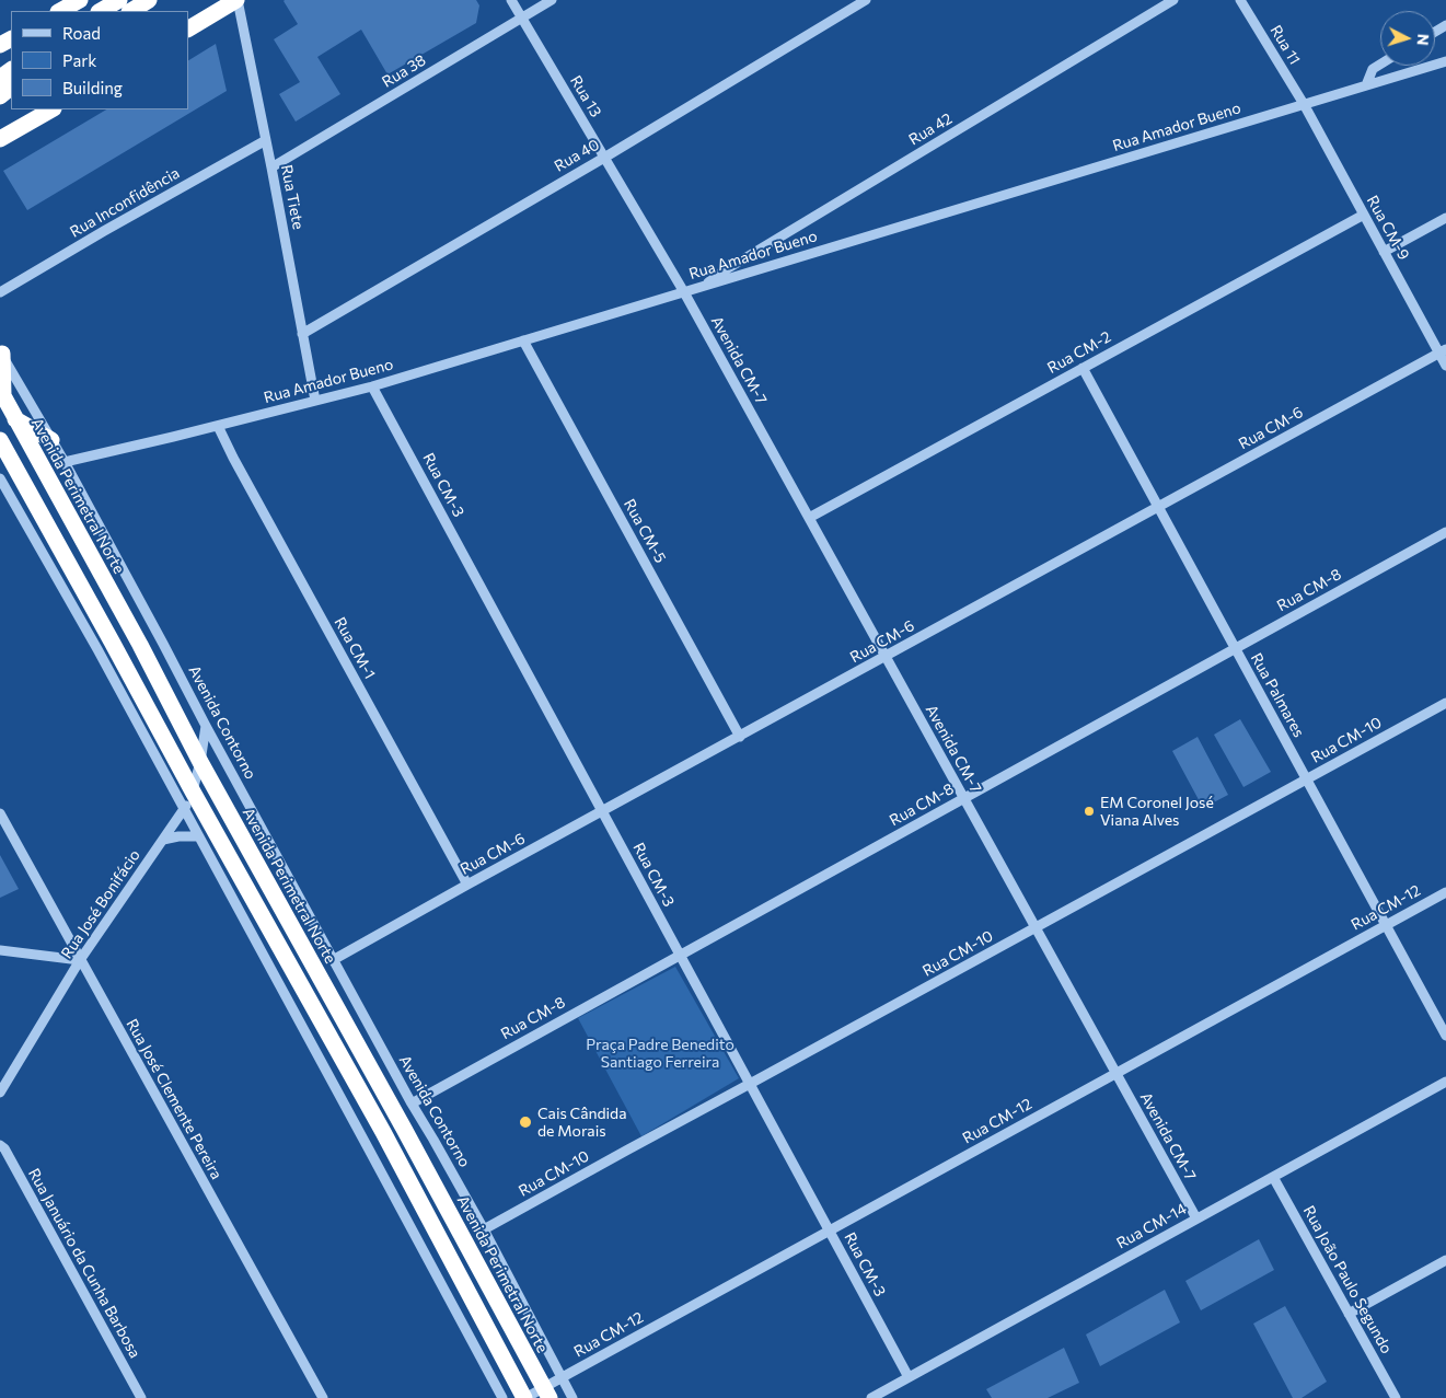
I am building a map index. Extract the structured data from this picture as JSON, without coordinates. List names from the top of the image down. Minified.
{"streets":{"highway":["Avenida Perimetral Norte"],"street":["Rua 11","Rua 38","Rua 13","Rua Amador Bueno","Rua 42","Rua 40","Rua Tiete","Rua Inconfidência","Rua CM-9","Rua CM-2","Avenida CM-7","Rua CM-6","Rua CM-3","Rua CM-5","Rua CM-8","Rua CM-1","Rua Palmares","Avenida Contorno","Rua CM-10","Rua José Bonifácio","Rua CM-12","Rua José Clemente Pereira","Rua CM-14","Rua Januário da Cunha Barbosa","Rua João Paulo Segundo"]},"crossings":[["Rua 11","Rua Amador Bueno"],["Rua 11","Rua CM-9"],["Rua 38","Rua 13"],["Rua 38","Rua Tiete"],["Rua 13","Rua Amador Bueno"],["Rua 13","Rua 40"],["Rua 13","Avenida CM-7"],["Rua Amador Bueno","Rua 42"],["Rua Amador Bueno","Rua Tiete"],["Rua Amador Bueno","Rua CM-9"],["Rua Amador Bueno","Avenida CM-7"],["Rua Amador Bueno","Rua CM-3"],["Rua Amador Bueno","Rua CM-5"],["Rua Amador Bueno","Rua CM-1"],["Rua Amador Bueno","Avenida Contorno"],["Rua 40","Rua Tiete"],["Rua Tiete","Rua Inconfidência"],["Rua CM-9","Rua CM-2"],["Rua CM-9","Rua CM-6"],["Rua CM-2","Avenida CM-7"],["Rua CM-2","Rua Palmares"],["Avenida CM-7","Rua CM-6"],["Avenida CM-7","Rua CM-8"],["Avenida CM-7","Rua CM-10"],["Avenida CM-7","Rua CM-12"],["Avenida CM-7","Rua CM-14"],["Rua CM-6","Rua CM-3"],["Rua CM-6","Rua CM-5"],["Rua CM-6","Rua CM-1"],["Rua CM-6","Rua Palmares"],["Rua CM-6","Avenida Contorno"],["Rua CM-3","Rua CM-8"],["Rua CM-3","Rua CM-10"],["Rua CM-3","Rua CM-12"],["Rua CM-3","Rua CM-14"],["Avenida Perimetral Norte","Rua José Bonifácio"],["Avenida Perimetral Norte","Rua CM-12"],["Rua CM-8","Rua Palmares"],["Rua CM-8","Avenida Contorno"],["Rua Palmares","Rua CM-10"],["Rua Palmares","Rua CM-12"],["Avenida Contorno","Rua CM-10"],["Avenida Contorno","Rua José Bonifácio"],["Avenida Contorno","Rua CM-12"],["Rua José Bonifácio","Rua José Clemente Pereira"],["Rua CM-14","Rua João Paulo Segundo"]],"parks":["Praça Padre Benedito Santiago Ferreira"],"places":["EM Coronel José Viana Alves","Cais Cândida de Morais"],"legend":["Road","Park","Building"],"north":"right"}
